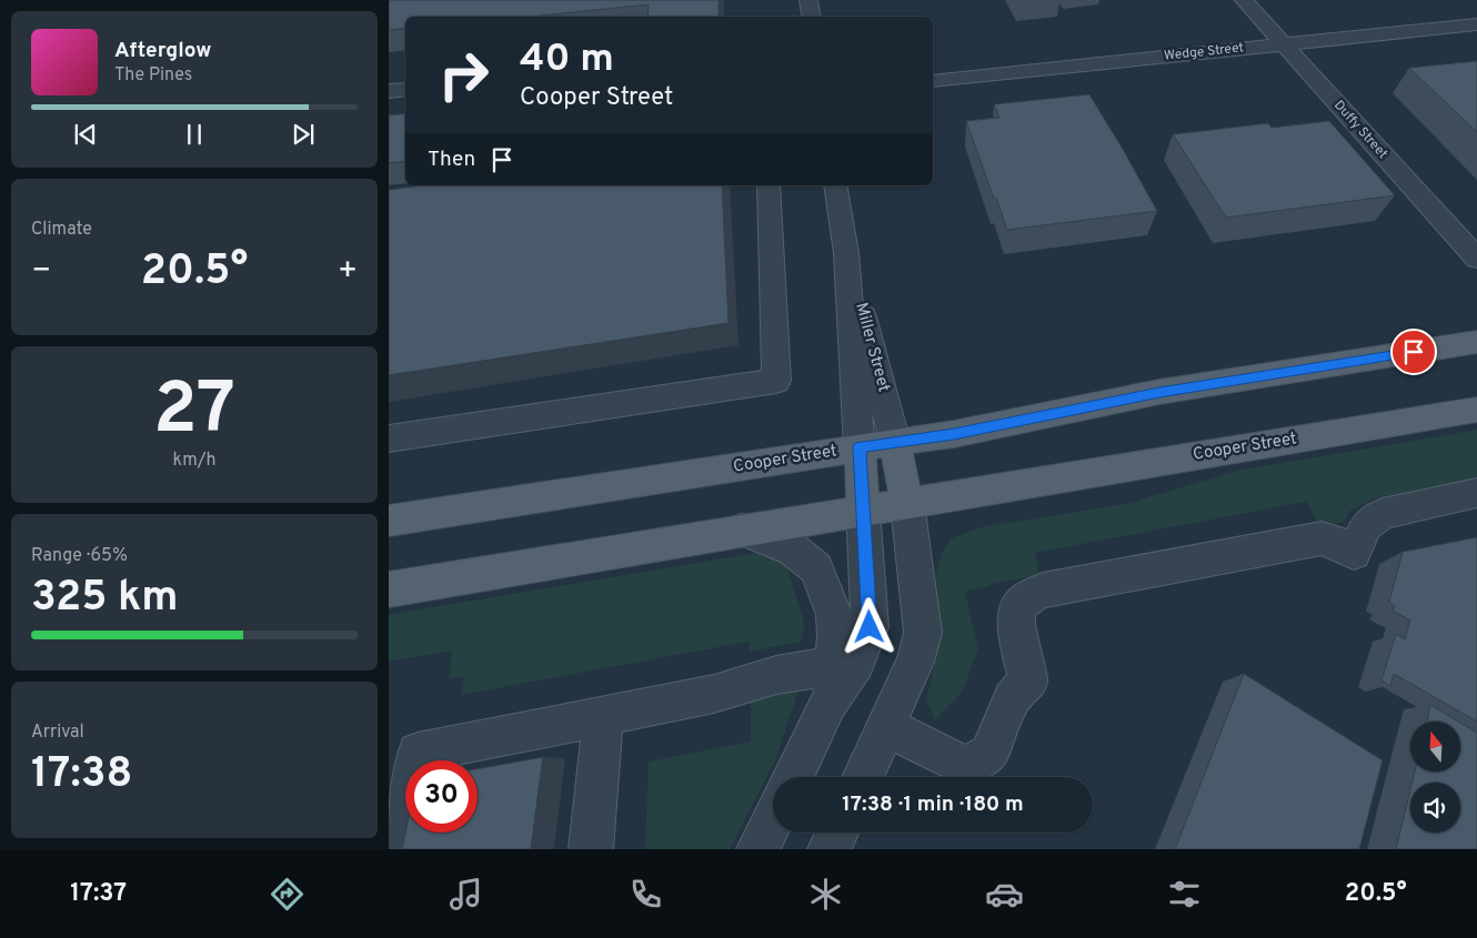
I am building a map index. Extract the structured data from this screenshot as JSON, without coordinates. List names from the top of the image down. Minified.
{"streets":{"main road":["Cooper Street"],"street":["Wedge Street","Duffy Street","Miller Street"]},"crossings":[["Wedge Street","Duffy Street"],["Miller Street","Cooper Street"]],"north":"top","page":{"turn":["40 m","Cooper Street"],"song":["Afterglow","The Pines"],"then":"Then","tile":["Climate",["27","km/h"],["Range · 65%","325 km"],["Arrival","17:38"]],"heat":["−","20.5°","+"],"limit":"30","trip":"17:38 · 1 min · 180 m","tabs":["17:37","20.5°"]}}
